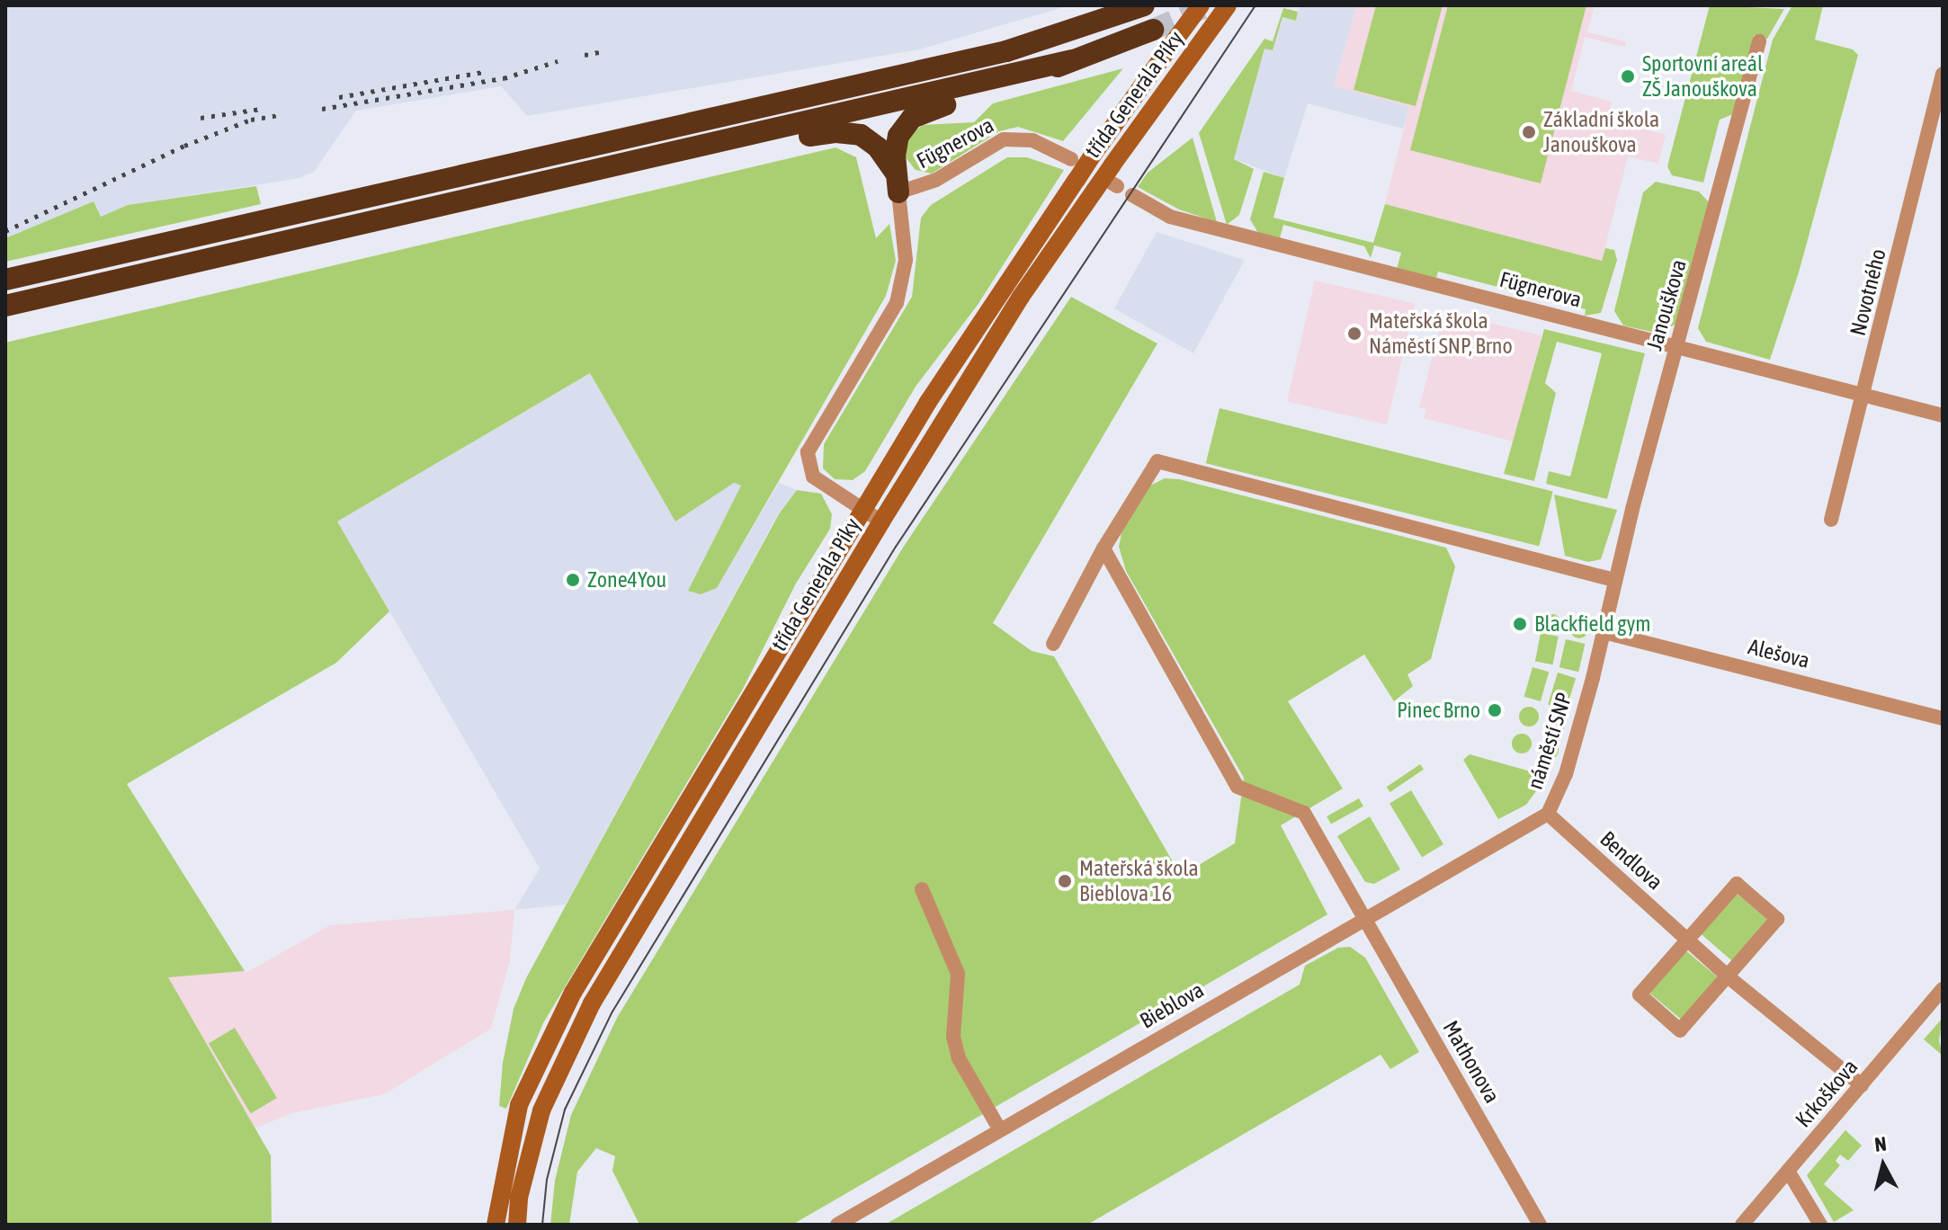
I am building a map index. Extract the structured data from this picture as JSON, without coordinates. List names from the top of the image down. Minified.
{"streets":{"main road":["třída Generála Píky"],"street":["Fügnerova","Novotného","Janouškova","Alešova","náměstí SNP","Bendlova","Bieblova","Mathonova","Krkoškova"]},"crossings":[["Fügnerova","Novotného"],["Fügnerova","Janouškova"],["Janouškova","náměstí SNP"],["Alešova","náměstí SNP"],["náměstí SNP","Bendlova"],["náměstí SNP","Bieblova"],["náměstí SNP","Mathonova"],["Bendlova","Krkoškova"],["Bieblova","Mathonova"]],"places":["Sportovní areál ZŠ Janouškova","Základní škola Janouškova","Mateřská škola Náměstí SNP, Brno","Zone4You","Blackfield gym","Pinec Brno","Mateřská škola Bieblova 16"],"north":"top"}
